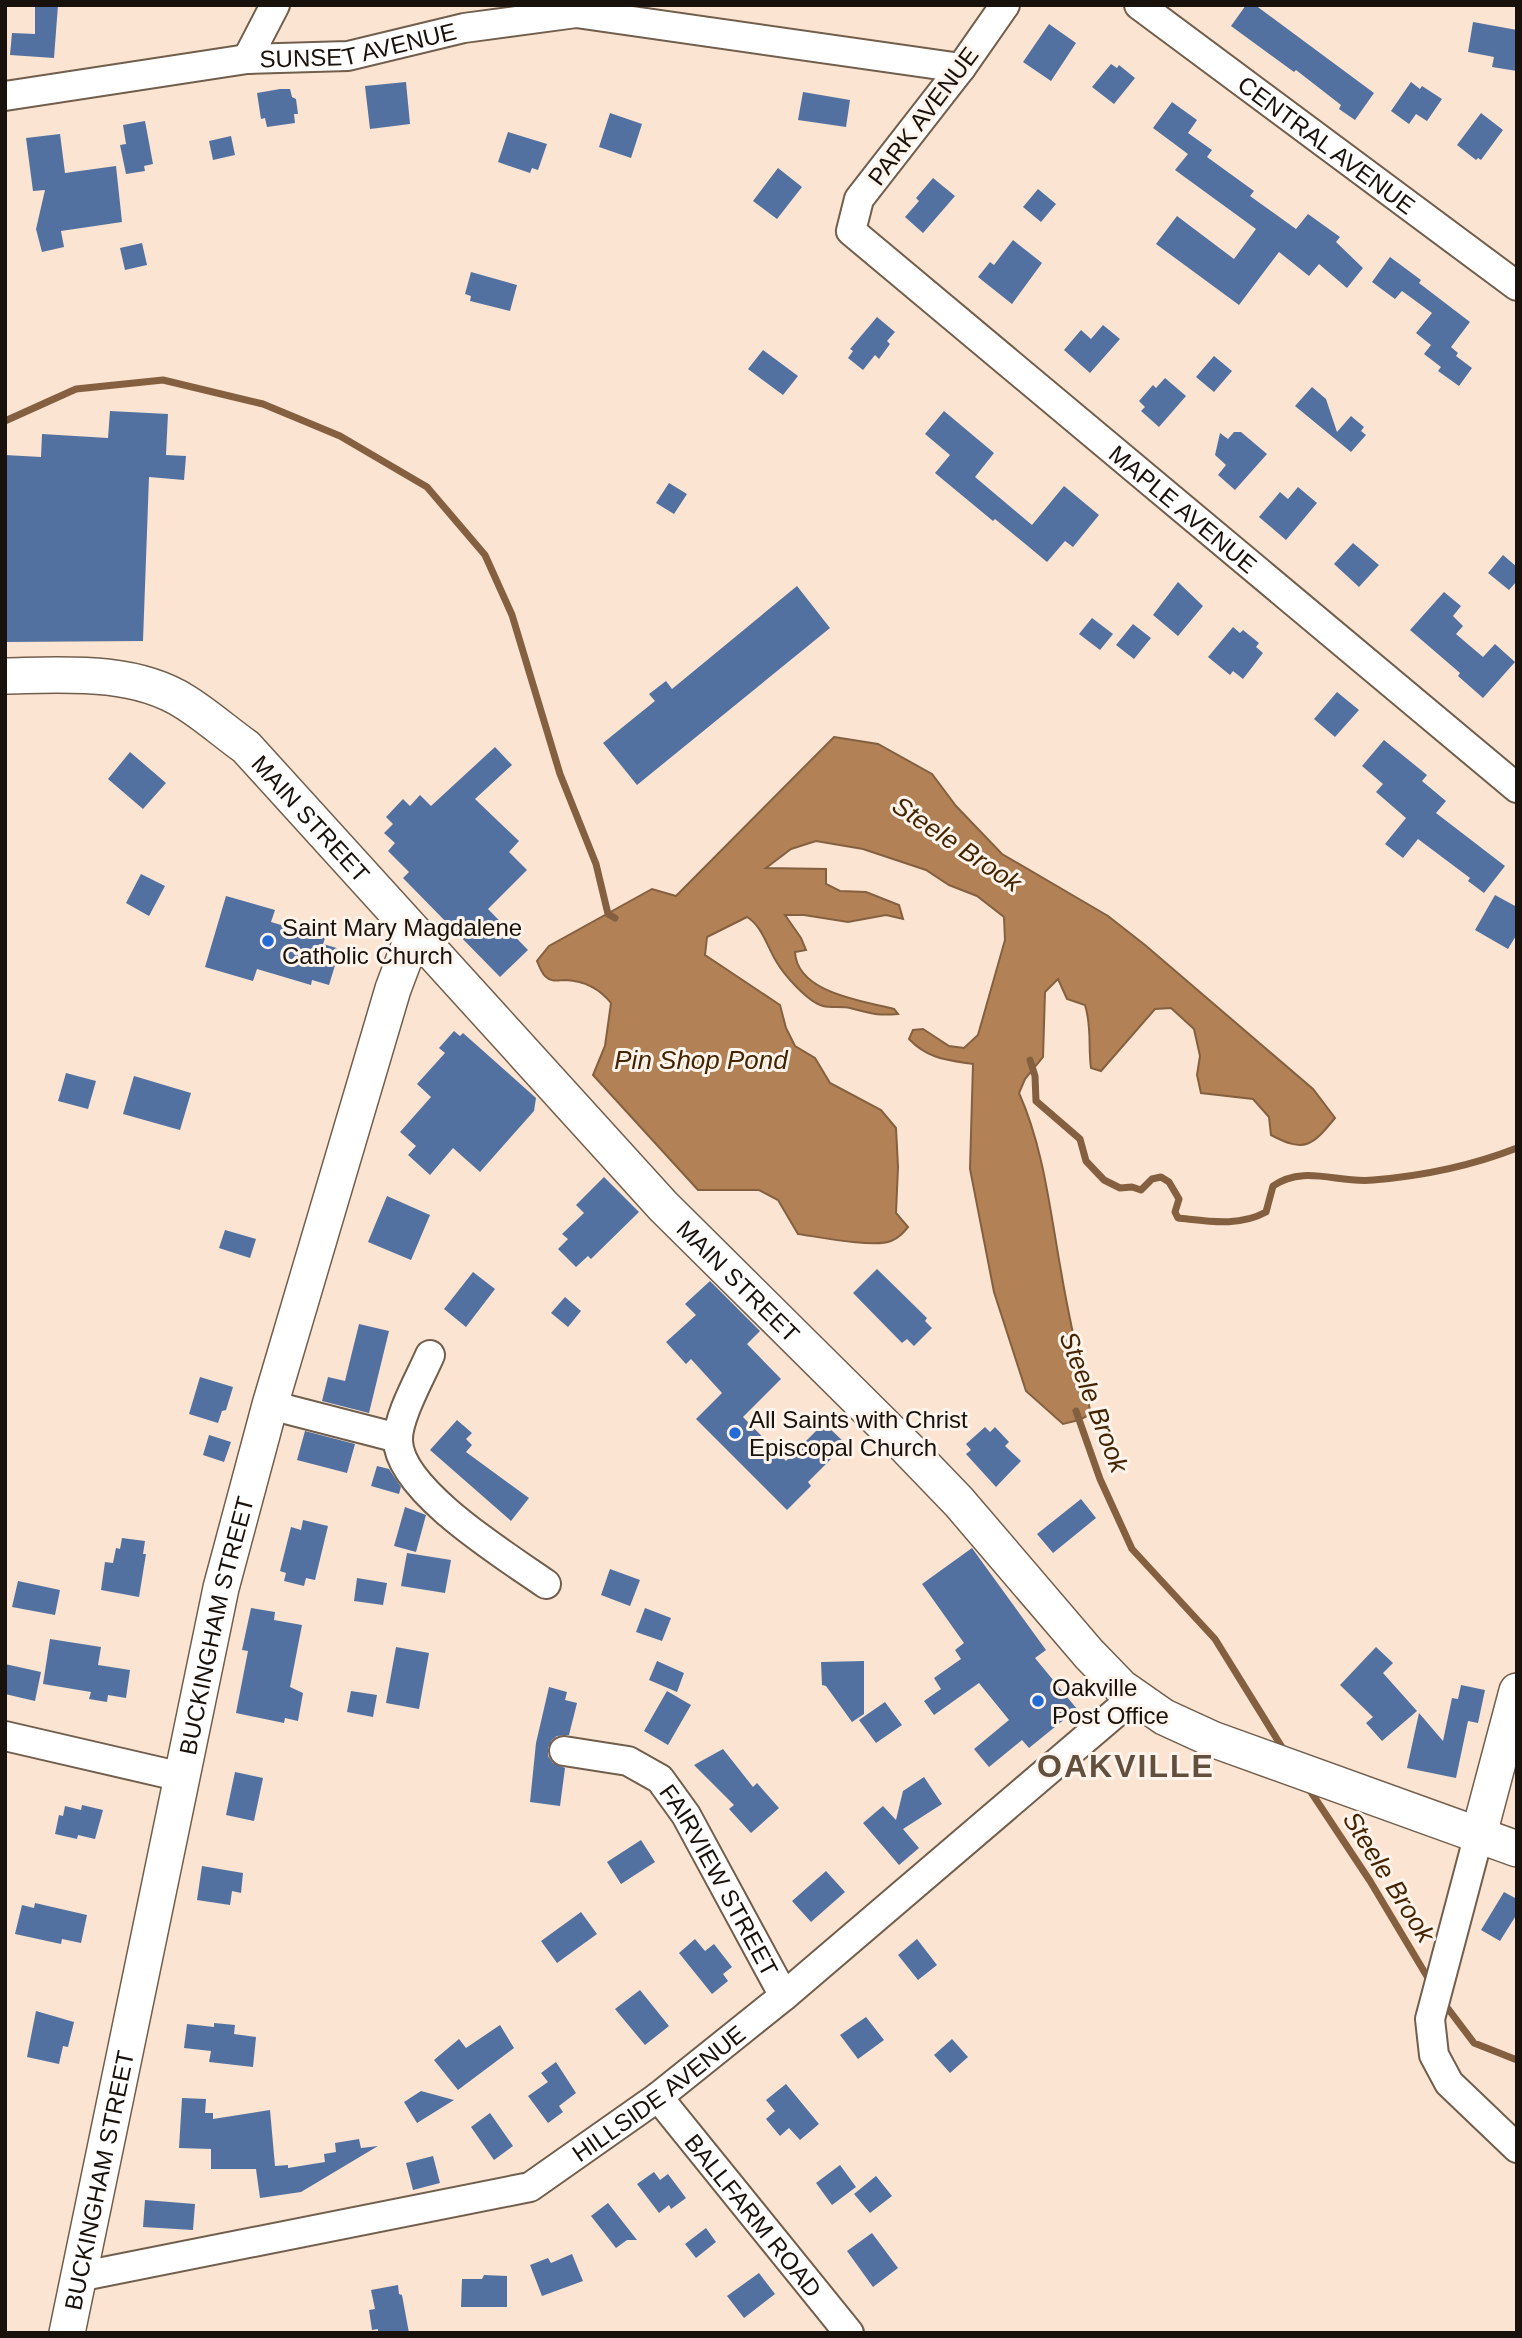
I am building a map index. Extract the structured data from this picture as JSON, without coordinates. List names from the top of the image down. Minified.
{"streets":{"main road":["MAIN STREET","BUCKINGHAM STREET"],"street":["SUNSET AVENUE","PARK AVENUE","CENTRAL AVENUE","MAPLE AVENUE","FAIRVIEW STREET","HILLSIDE AVENUE","BALLFARM ROAD"]},"crossings":[["SUNSET AVENUE","PARK AVENUE"],["PARK AVENUE","MAPLE AVENUE"],["MAIN STREET","BUCKINGHAM STREET"],["MAIN STREET","HILLSIDE AVENUE"],["BUCKINGHAM STREET","HILLSIDE AVENUE"],["FAIRVIEW STREET","HILLSIDE AVENUE"],["HILLSIDE AVENUE","BALLFARM ROAD"]],"districts":["OAKVILLE"],"water":["Steele Brook","Pin Shop Pond"],"places":["Saint Mary Magdalene Catholic Church","All Saints with Christ Episcopal Church","Oakville Post Office"]}
